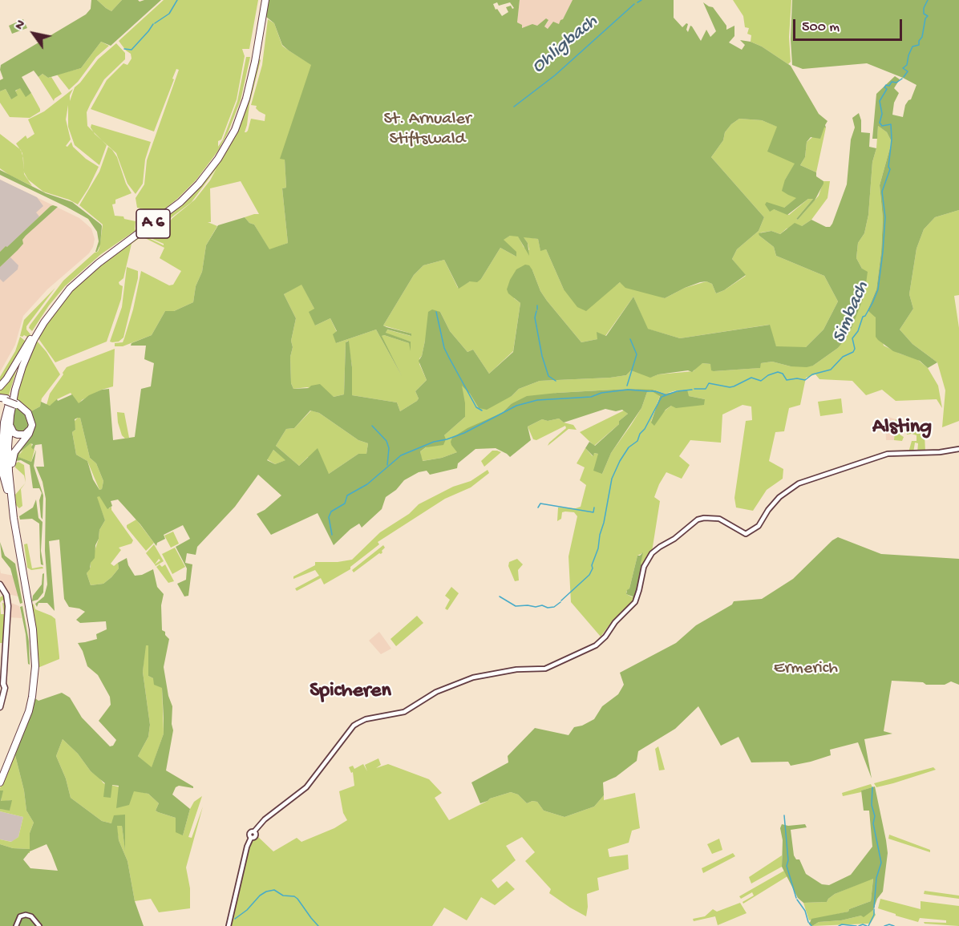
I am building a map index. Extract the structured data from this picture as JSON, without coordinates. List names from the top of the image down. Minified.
{"streets":{"highway":["A 6"]},"districts":["Alsting","Spicheren"],"water":["Ohligbach","Simbach"],"parks":["St. Arnualer Stiftswald","Ermerich"],"scale_bar":"500 m","north":"top left"}
